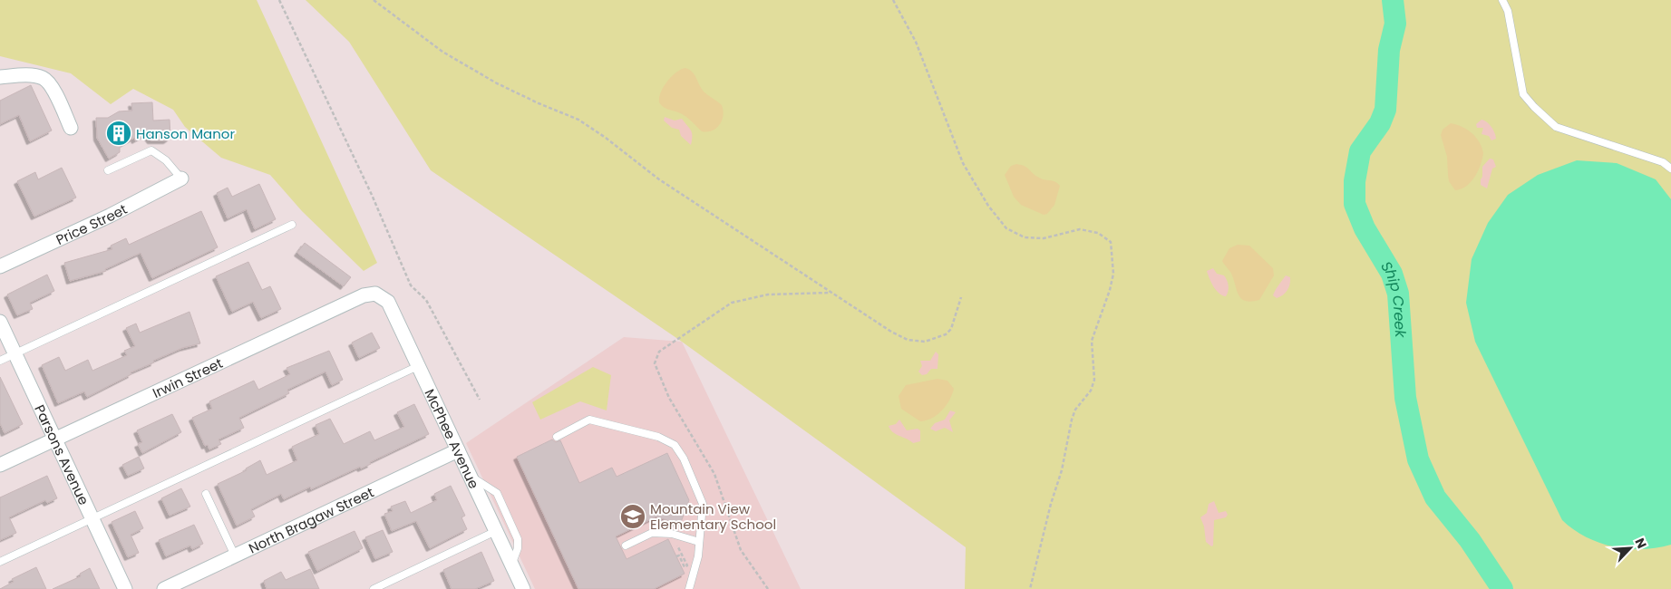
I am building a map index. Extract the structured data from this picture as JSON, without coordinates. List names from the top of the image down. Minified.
{"streets":{"street":["Price Street","Irwin Street","McPhee Avenue","Parsons Avenue","North Bragaw Street"]},"crossings":[["Irwin Street","McPhee Avenue"],["Irwin Street","Parsons Avenue"],["McPhee Avenue","North Bragaw Street"]],"water":["Ship Creek"],"places":{"building":["Hanson Manor"],"school or university":["Mountain View Elementary School"]},"north":"top right"}
